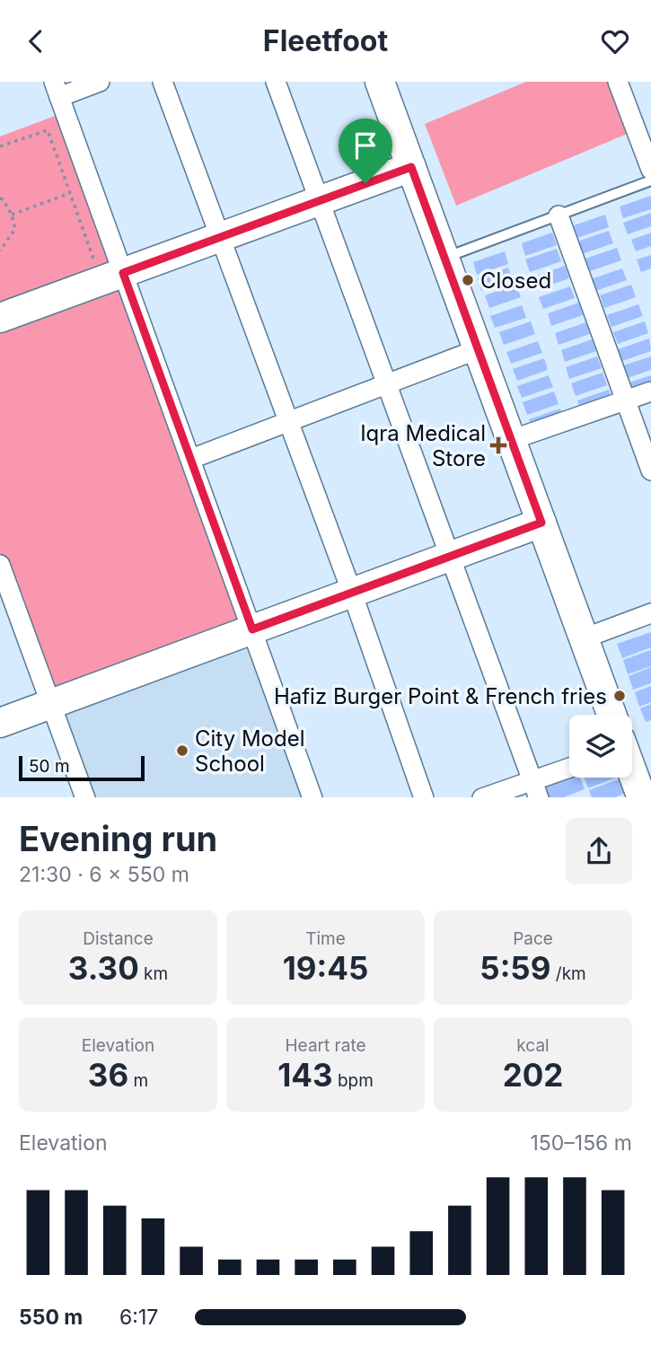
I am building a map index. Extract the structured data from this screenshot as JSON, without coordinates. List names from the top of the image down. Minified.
{"places":{"other":["Closed","Hafiz Burger Point & French fries","City Model School"],"health":["Iqra Medical Store"]},"scale_bar":"50 m","page":{"header":"Fleetfoot","scale":"50 m","heading":["Evening run","21:30 · 6 × 550 m"],"stats":[["Distance","3.30 km"],["Time","19:45"],["Pace","5:59 /km"],["Elevation","36 m"],["Heart rate","143 bpm"],["kcal","202"]],"chart":["Elevation","150–156 m"],"list":[{"name":"550 m","note":"6:17"}]}}
